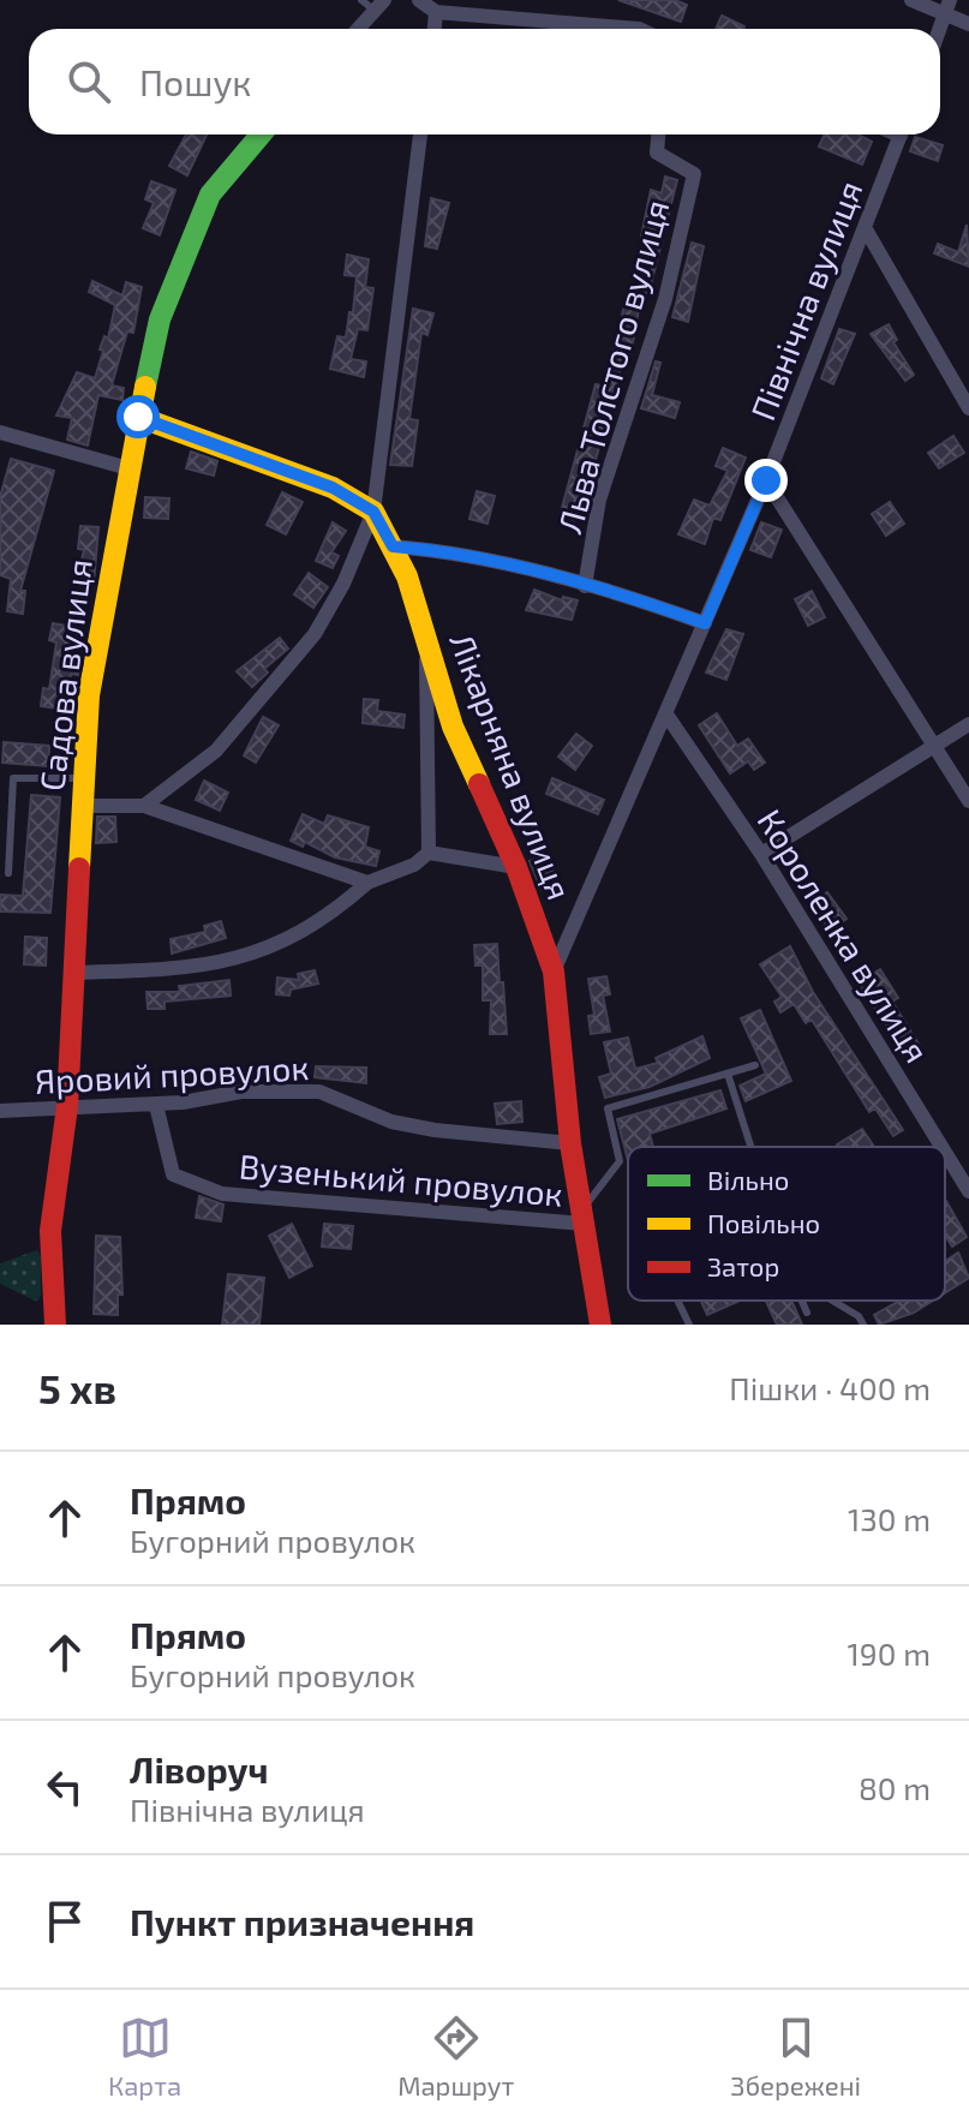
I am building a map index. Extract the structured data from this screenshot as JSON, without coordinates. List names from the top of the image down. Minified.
{"streets":{"street":["Північна вулиця","Льва Толстого вулиця","Садова вулиця","Лікарняна вулиця","Короленка вулиця","Яровий провулок","Вузенький провулок"]},"crossings":[["Північна вулиця","Лікарняна вулиця"],["Північна вулиця","Короленка вулиця"],["Садова вулиця","Яровий провулок"],["Лікарняна вулиця","Яровий провулок"],["Лікарняна вулиця","Вузенький провулок"],["Яровий провулок","Вузенький провулок"]],"legend":["Вільно","Повільно","Затор"],"page":{"search":"Пошук","heading":["5 хв","Пішки · 400 m"],"list":[["Прямо","Бугорний провулок","130 m"],["Прямо","Бугорний провулок","190 m"],["Ліворуч","Північна вулиця","80 m"],"Пункт призначення"],"nav":["Карта","Маршрут","Збережені"]}}
